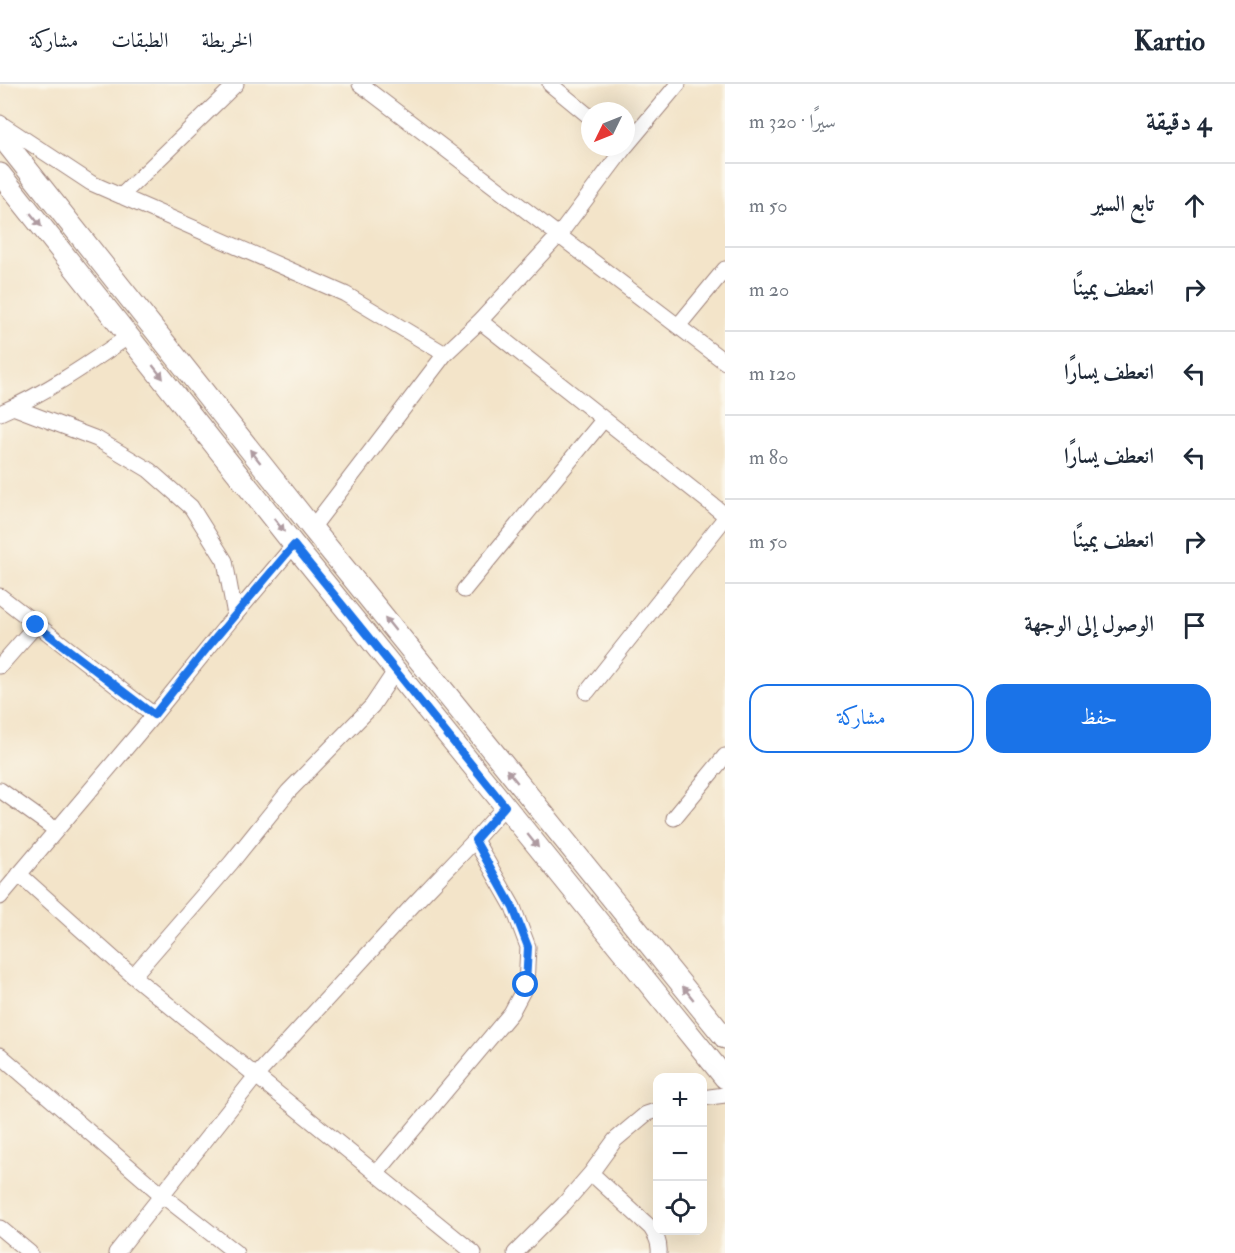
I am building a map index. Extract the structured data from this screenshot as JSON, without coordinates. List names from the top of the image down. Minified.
{"north":"bottom left","page":{"header":"Kartio","nav":["الخريطة","الطبقات","مشاركة"],"heading":["4 دقيقة","سيرًا · 320 m"],"list":[["تابع السير","50 m"],["انعطف يمينًا","20 m"],["انعطف يسارًا","120 m"],["انعطف يسارًا","80 m"],["انعطف يمينًا","50 m"],"الوصول إلى الوجهة"],"buttons":["حفظ","مشاركة"],"map_buttons":["+","−"]}}
